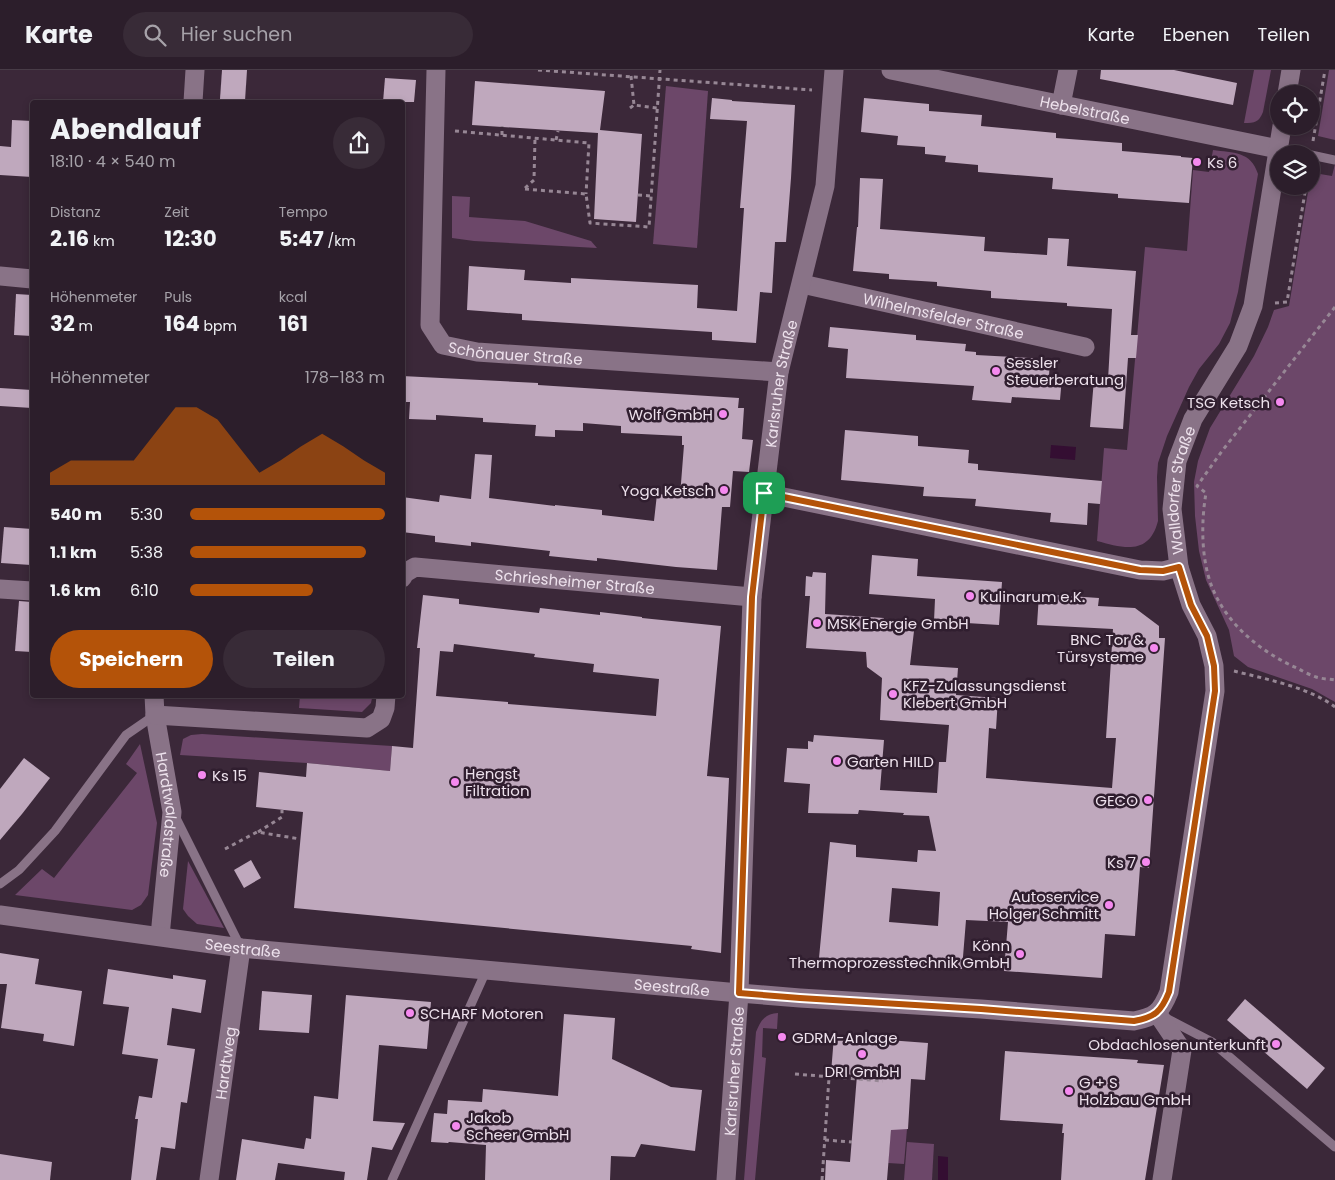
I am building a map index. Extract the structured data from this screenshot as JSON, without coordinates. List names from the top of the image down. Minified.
{"streets":{"street":["Hebelstraße","Wilhelmsfelder Straße","Schönauer Straße","Karlsruher Straße","Walldorfer Straße","Schriesheimer Straße","Hardtwaldstraße","Seestraße","Hardtweg"]},"crossings":[["Wilhelmsfelder Straße","Karlsruher Straße"],["Schönauer Straße","Karlsruher Straße"],["Karlsruher Straße","Schriesheimer Straße"],["Karlsruher Straße","Seestraße"],["Walldorfer Straße","Seestraße"],["Hardtwaldstraße","Seestraße"],["Seestraße","Hardtweg"]],"places":["Ks 6","Sessler Steuerberatung","TSG Ketsch","Wolf GmbH","Yoga Ketsch","Kulinarum e.K.","MSK Energie GmbH","BNC Tor & Türsysteme","KFZ-Zulassungsdienst Klebert GmbH","Garten HILD","Ks 15","Hengst Filtration","GECO","Ks 7","Autoservice Holger Schmitt","Könn Thermoprozesstechnik GmbH","SCHARF Motoren","GDRM-Anlage","Obdachlosenunterkunft","DRI GmbH","G + S Holzbau GmbH","Jakob Scheer GmbH"],"page":{"header":"Karte","search":"Hier suchen","nav":["Karte","Ebenen","Teilen"],"heading":["Abendlauf","18:10 · 4 × 540 m"],"stats":[["Distanz","2.16 km"],["Zeit","12:30"],["Tempo","5:47 /km"],["Höhenmeter","32 m"],["Puls","164 bpm"],["kcal","161"]],"chart":["Höhenmeter","178–183 m"],"list":[{"name":"540 m","note":"5:30"},{"name":"1.1 km","note":"5:38"},{"name":"1.6 km","note":"6:10"}],"buttons":["Speichern","Teilen"]}}
